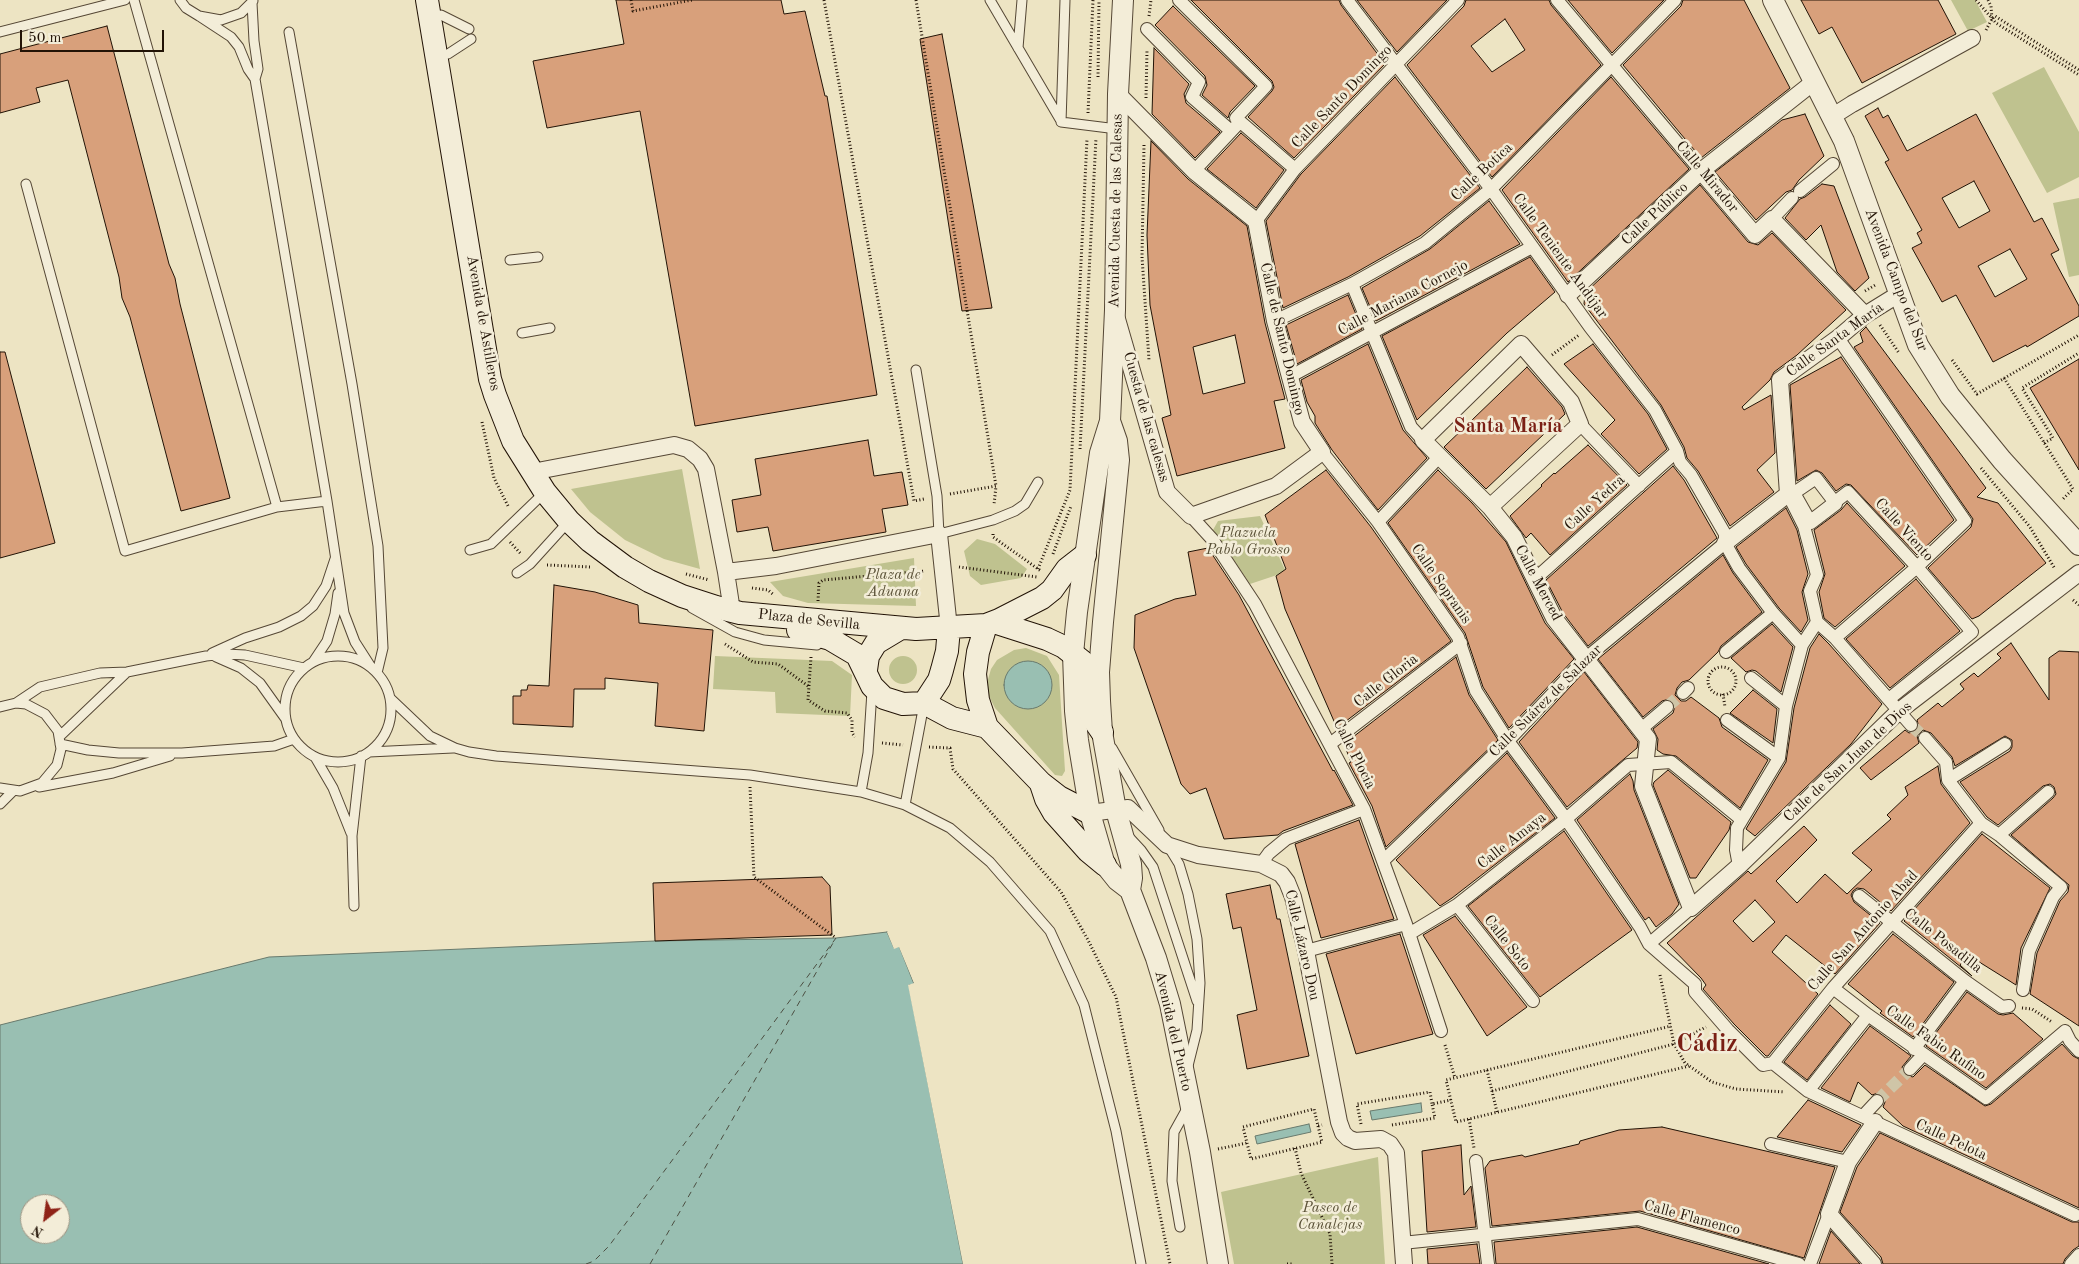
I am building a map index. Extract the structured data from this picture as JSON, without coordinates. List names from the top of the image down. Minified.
{"streets":{"main road":["Avenida Cuesta de las Calesas","Avenida de Astilleros","Plaza de Sevilla"],"street":["Calle Santo Domingo","Calle Botica","Calle Mirador","Calle Público","Calle Teniente Andújar","Avenida Campo del Sur","Calle Mariana Cornejo","Calle de Santo Domingo","Calle Santa María","Cuesta de las calesas","Calle Yedra","Calle Viento","Calle Merced","Calle Sopranis","Calle Gloria","Calle Suárez de Salazar","Calle Plocia","Calle de San Juan de Dios","Calle Amaya","Calle San Antonio Abad","Calle Posadilla","Calle Soto","Calle Lázaro Dou","Avenida del Puerto","Calle Fabio Rufino","Calle Pelota","Calle Flamenco"]},"crossings":[["Calle Santo Domingo","Calle Teniente Andújar"],["Calle Santo Domingo","Calle de Santo Domingo"],["Calle Botica","Calle Mirador"],["Calle Botica","Calle Teniente Andújar"],["Calle Botica","Calle de Santo Domingo"],["Calle Mirador","Calle Público"],["Avenida Cuesta de las Calesas","Cuesta de las calesas"],["Avenida Cuesta de las Calesas","Plaza de Sevilla"],["Avenida Cuesta de las Calesas","Calle Lázaro Dou"],["Avenida Cuesta de las Calesas","Avenida del Puerto"],["Calle Público","Calle Teniente Andújar"],["Calle Público","Avenida Campo del Sur"],["Calle Teniente Andújar","Calle Mariana Cornejo"],["Calle Teniente Andújar","Calle Yedra"],["Calle Teniente Andújar","Calle Suárez de Salazar"],["Avenida Campo del Sur","Calle Santa María"],["Calle Mariana Cornejo","Calle de Santo Domingo"],["Avenida de Astilleros","Plaza de Sevilla"],["Calle de Santo Domingo","Calle Sopranis"],["Calle Santa María","Calle Suárez de Salazar"],["Cuesta de las calesas","Calle Plocia"],["Calle Yedra","Calle Merced"],["Calle Viento","Calle de San Juan de Dios"],["Calle Merced","Calle Suárez de Salazar"],["Calle Sopranis","Calle Gloria"],["Calle Sopranis","Calle Suárez de Salazar"],["Calle Sopranis","Calle de San Juan de Dios"],["Calle Sopranis","Calle Amaya"],["Calle Sopranis","Calle Pelota"],["Calle Gloria","Calle Plocia"],["Calle Suárez de Salazar","Calle Plocia"],["Calle Plocia","Calle Amaya"],["Calle Amaya","Calle Soto"],["Calle Amaya","Calle Lázaro Dou"],["Calle San Antonio Abad","Calle Posadilla"],["Calle San Antonio Abad","Calle Fabio Rufino"],["Calle San Antonio Abad","Calle Pelota"]],"districts":["Santa María","Cádiz"],"parks":["Plazuela Pablo Grosso","Plaza de Aduana","Paseo de Canalejas"],"scale_bar":"50 m","north":"bottom left"}
